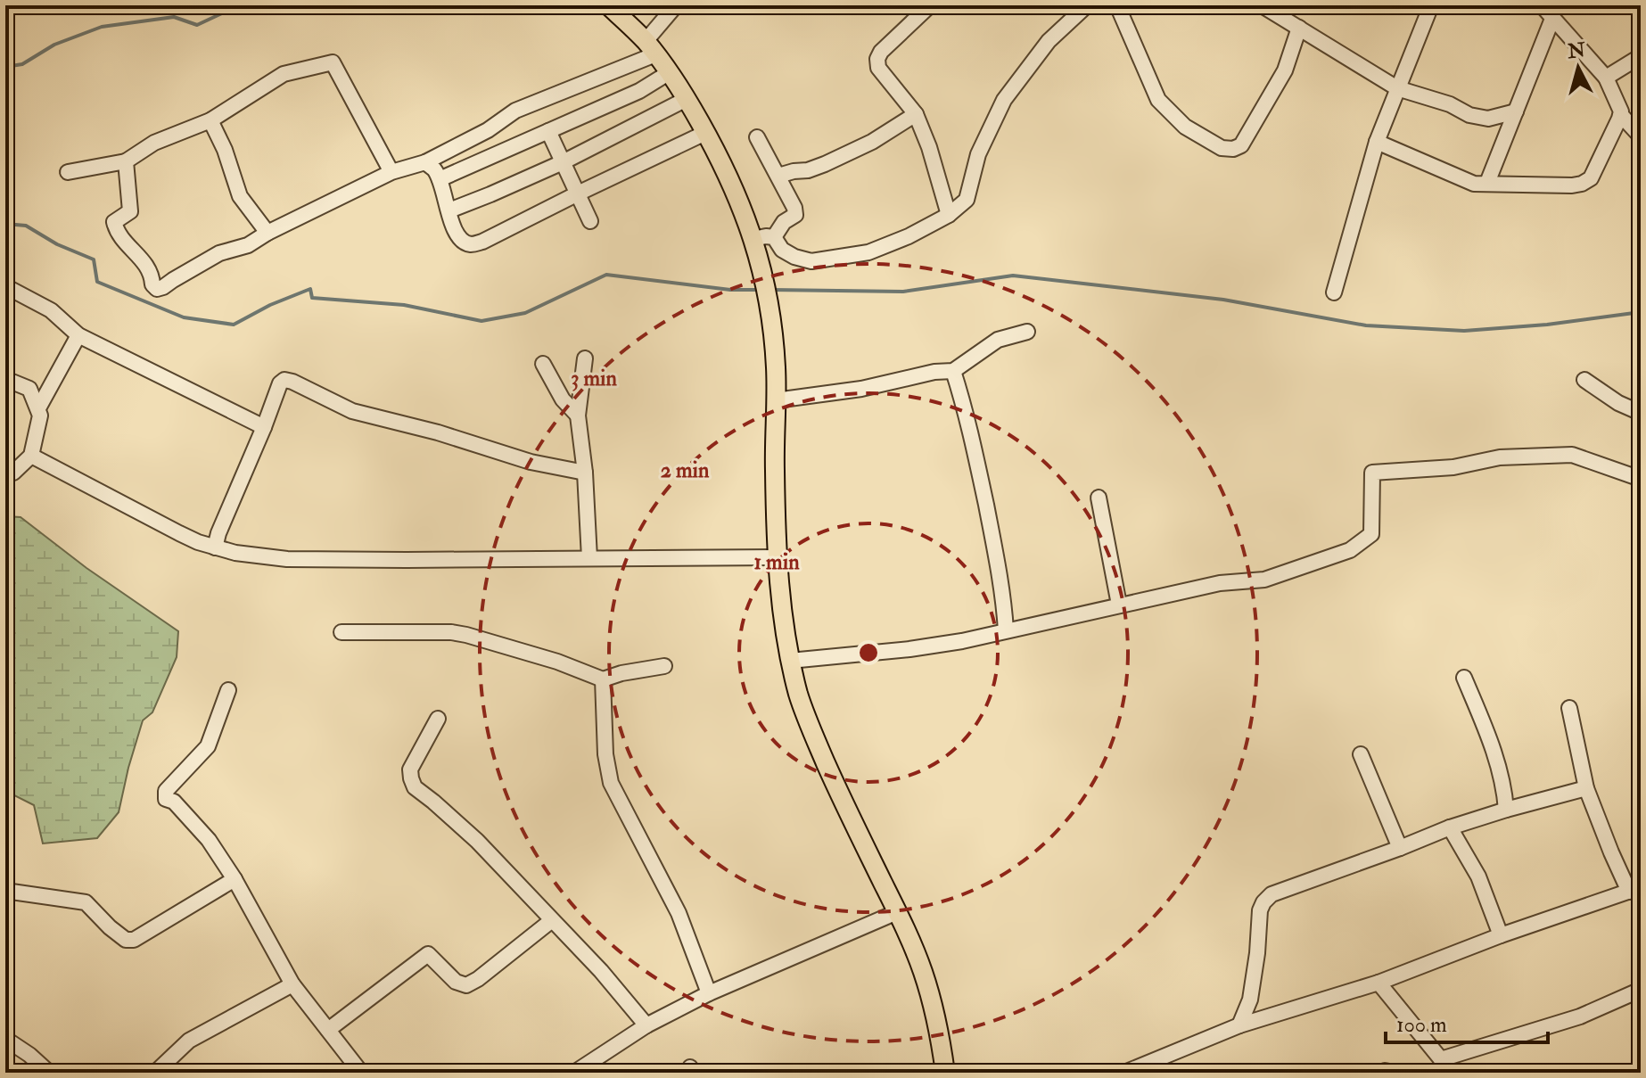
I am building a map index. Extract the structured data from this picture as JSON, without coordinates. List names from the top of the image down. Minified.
{"scale_bar":"100 m","north":"top","rings":["3 min","2 min","1 min"]}
